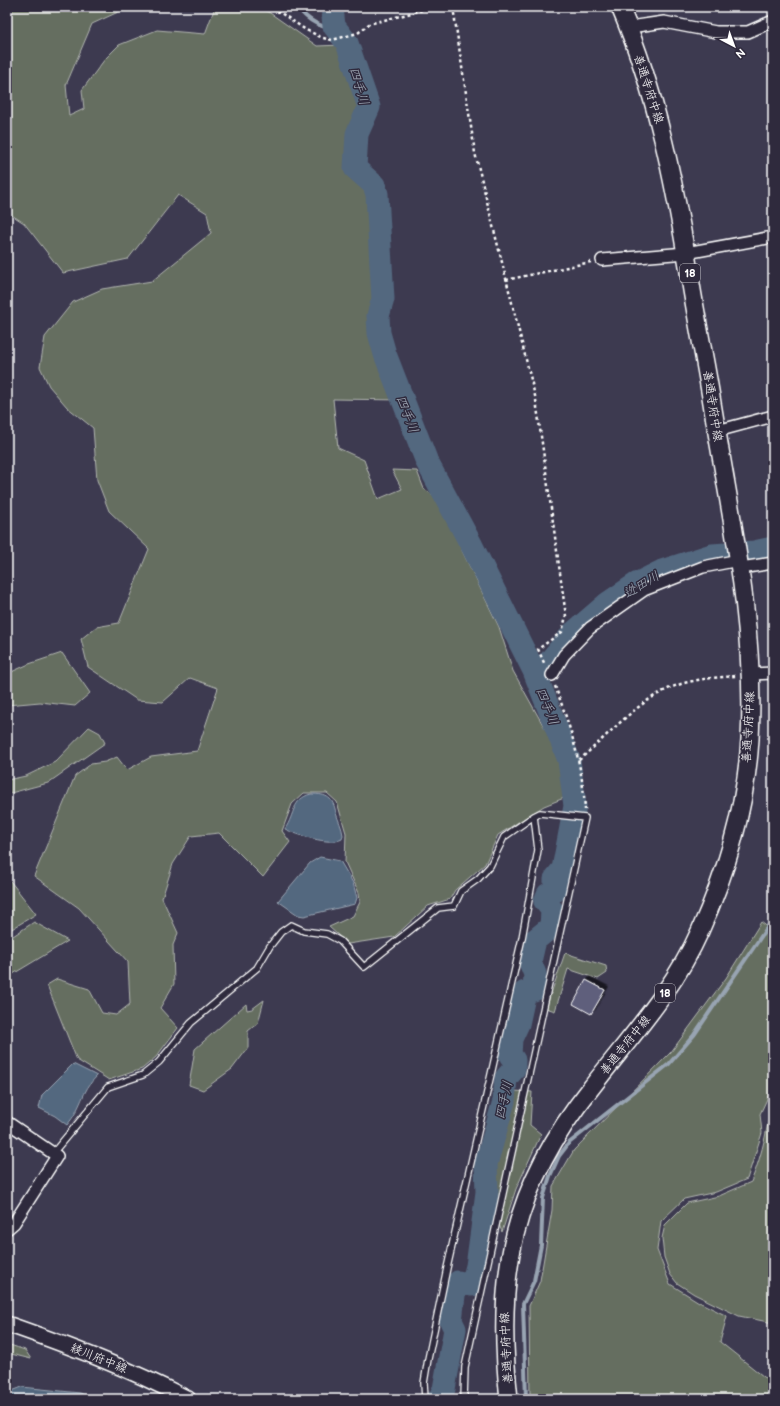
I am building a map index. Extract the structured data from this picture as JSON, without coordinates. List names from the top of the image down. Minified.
{"streets":{"main road":["善通寺府中線","18","綾川府中線"]},"water":["四手川","迯田川"],"north":"bottom right"}
